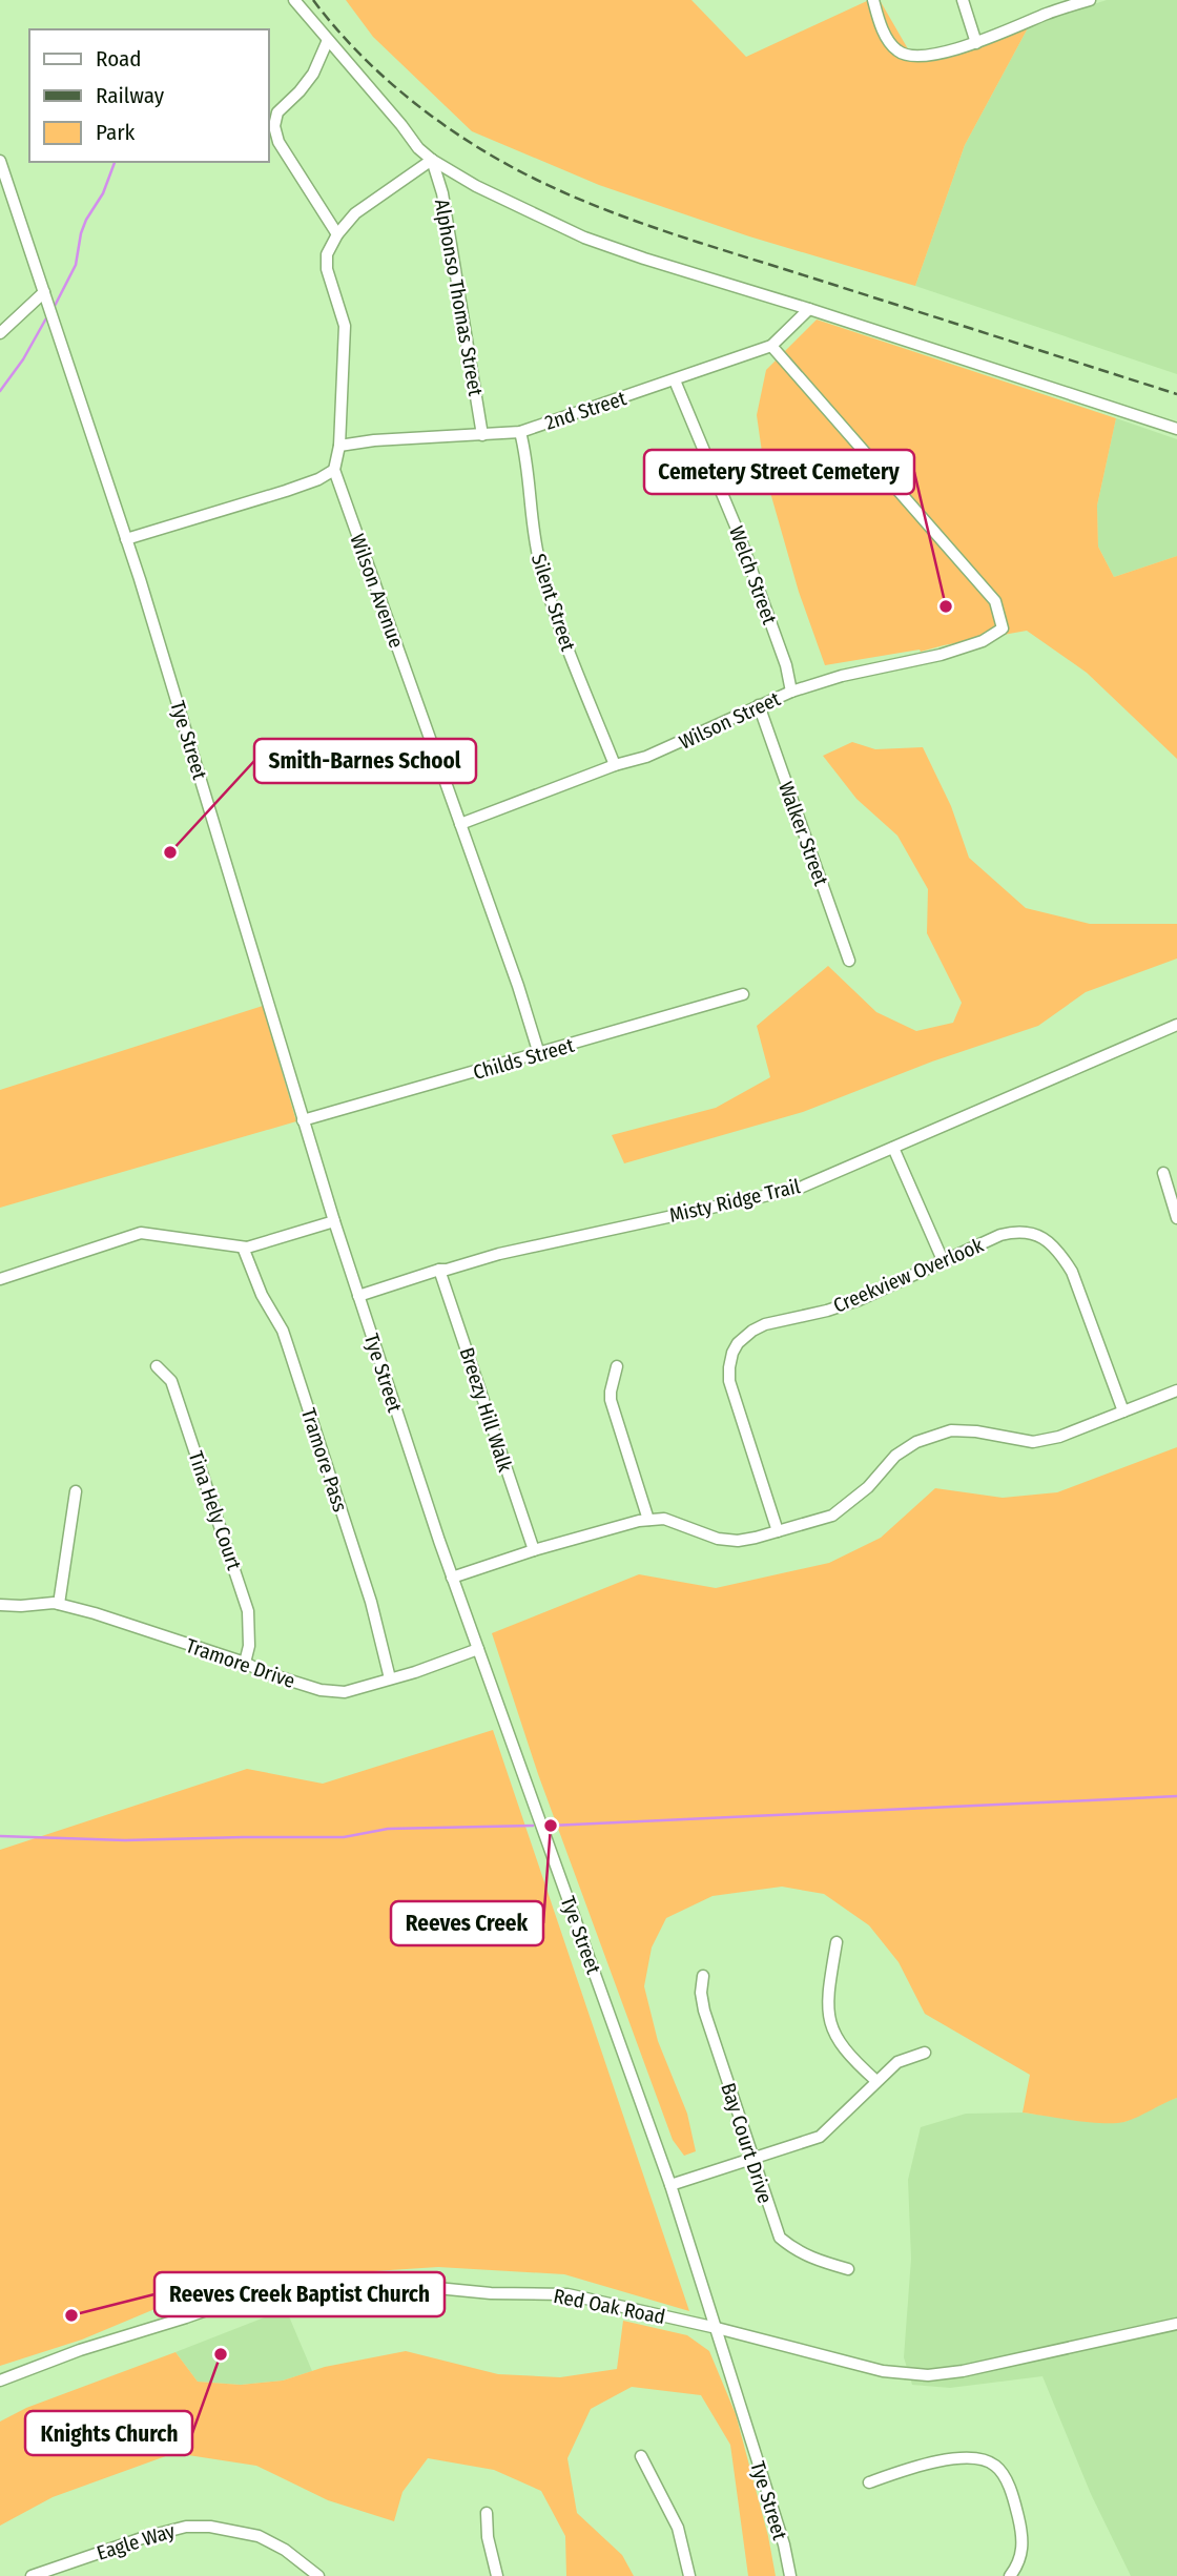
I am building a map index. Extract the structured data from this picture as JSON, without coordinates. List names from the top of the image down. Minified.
{"streets":{"street":["Alphonso Thomas Street","2nd Street","Welch Street","Wilson Avenue","Silent Street","Wilson Street","Tye Street","Walker Street","Childs Street","Misty Ridge Trail","Creekview Overlook","Breezy Hill Walk","Tramore Pass","Tina Hely Court","Tramore Drive","Bay Court Drive","Red Oak Road","Eagle Way"]},"crossings":[["Alphonso Thomas Street","2nd Street"],["2nd Street","Welch Street"],["2nd Street","Silent Street"],["2nd Street","Wilson Street"],["Welch Street","Wilson Street"],["Wilson Avenue","Wilson Street"],["Wilson Avenue","Childs Street"],["Silent Street","Wilson Street"],["Wilson Street","Walker Street"],["Tye Street","Childs Street"],["Tye Street","Misty Ridge Trail"],["Tye Street","Tramore Drive"],["Tye Street","Red Oak Road"],["Misty Ridge Trail","Breezy Hill Walk"],["Tramore Pass","Tramore Drive"],["Tina Hely Court","Tramore Drive"]],"places":["Cemetery Street Cemetery","Smith-Barnes School","Reeves Creek","Reeves Creek Baptist Church","Knights Church"],"legend":["Road","Railway","Park"]}
